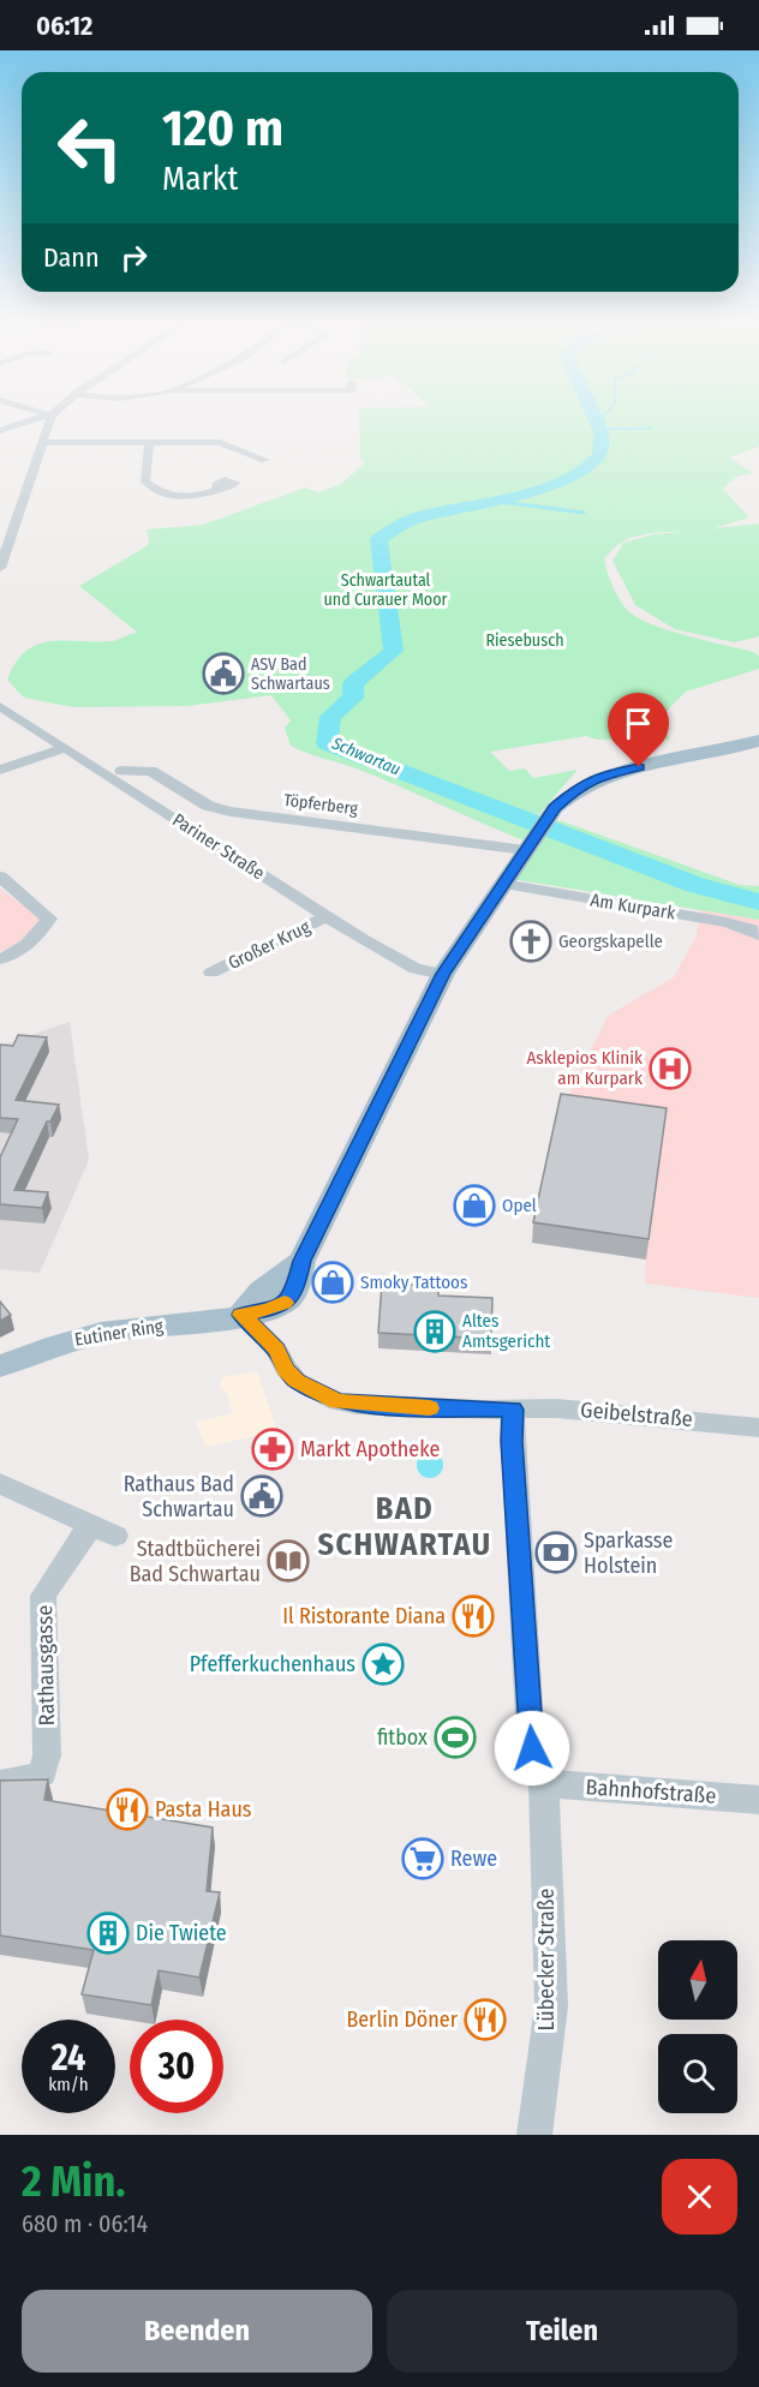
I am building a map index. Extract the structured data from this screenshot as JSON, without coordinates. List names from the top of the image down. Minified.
{"streets":{"main road":["Eutiner Ring"],"street":["Töpferberg","Pariner Straße","Am Kurpark","Großer Krug","Geibelstraße","Rathausgasse","Bahnhofstraße","Lübecker Straße"]},"crossings":[["Töpferberg","Eutiner Ring"],["Pariner Straße","Großer Krug"],["Pariner Straße","Eutiner Ring"],["Am Kurpark","Eutiner Ring"],["Eutiner Ring","Geibelstraße"],["Geibelstraße","Lübecker Straße"],["Bahnhofstraße","Lübecker Straße"]],"districts":["BAD SCHWARTAU"],"water":["Schwartau"],"parks":["Schwartautal und Curauer Moor","Riesebusch"],"places":{"public building":["ASV Bad Schwartaus","Rathaus Bad Schwartau"],"church":["Georgskapelle"],"hospital":["Asklepios Klinik am Kurpark"],"shop":["Opel","Smoky Tattoos"],"building":["Altes Amtsgericht","Die Twiete"],"pharmacy":["Markt Apotheke"],"bank":["Sparkasse Holstein"],"library":["Stadtbücherei Bad Schwartau"],"restaurant":["Il Ristorante Diana","Pasta Haus","Berlin Döner"],"place":["Pfefferkuchenhaus"],"sports":["fitbox"],"supermarket":["Rewe"]},"north":"top","page":{"status":"06:12","turn":["120 m","Markt"],"then":"Dann","speed":"24 km/h","limit":"30","heading":["2 Min.","680 m · 06:14"],"buttons":["Beenden","Teilen"]}}
